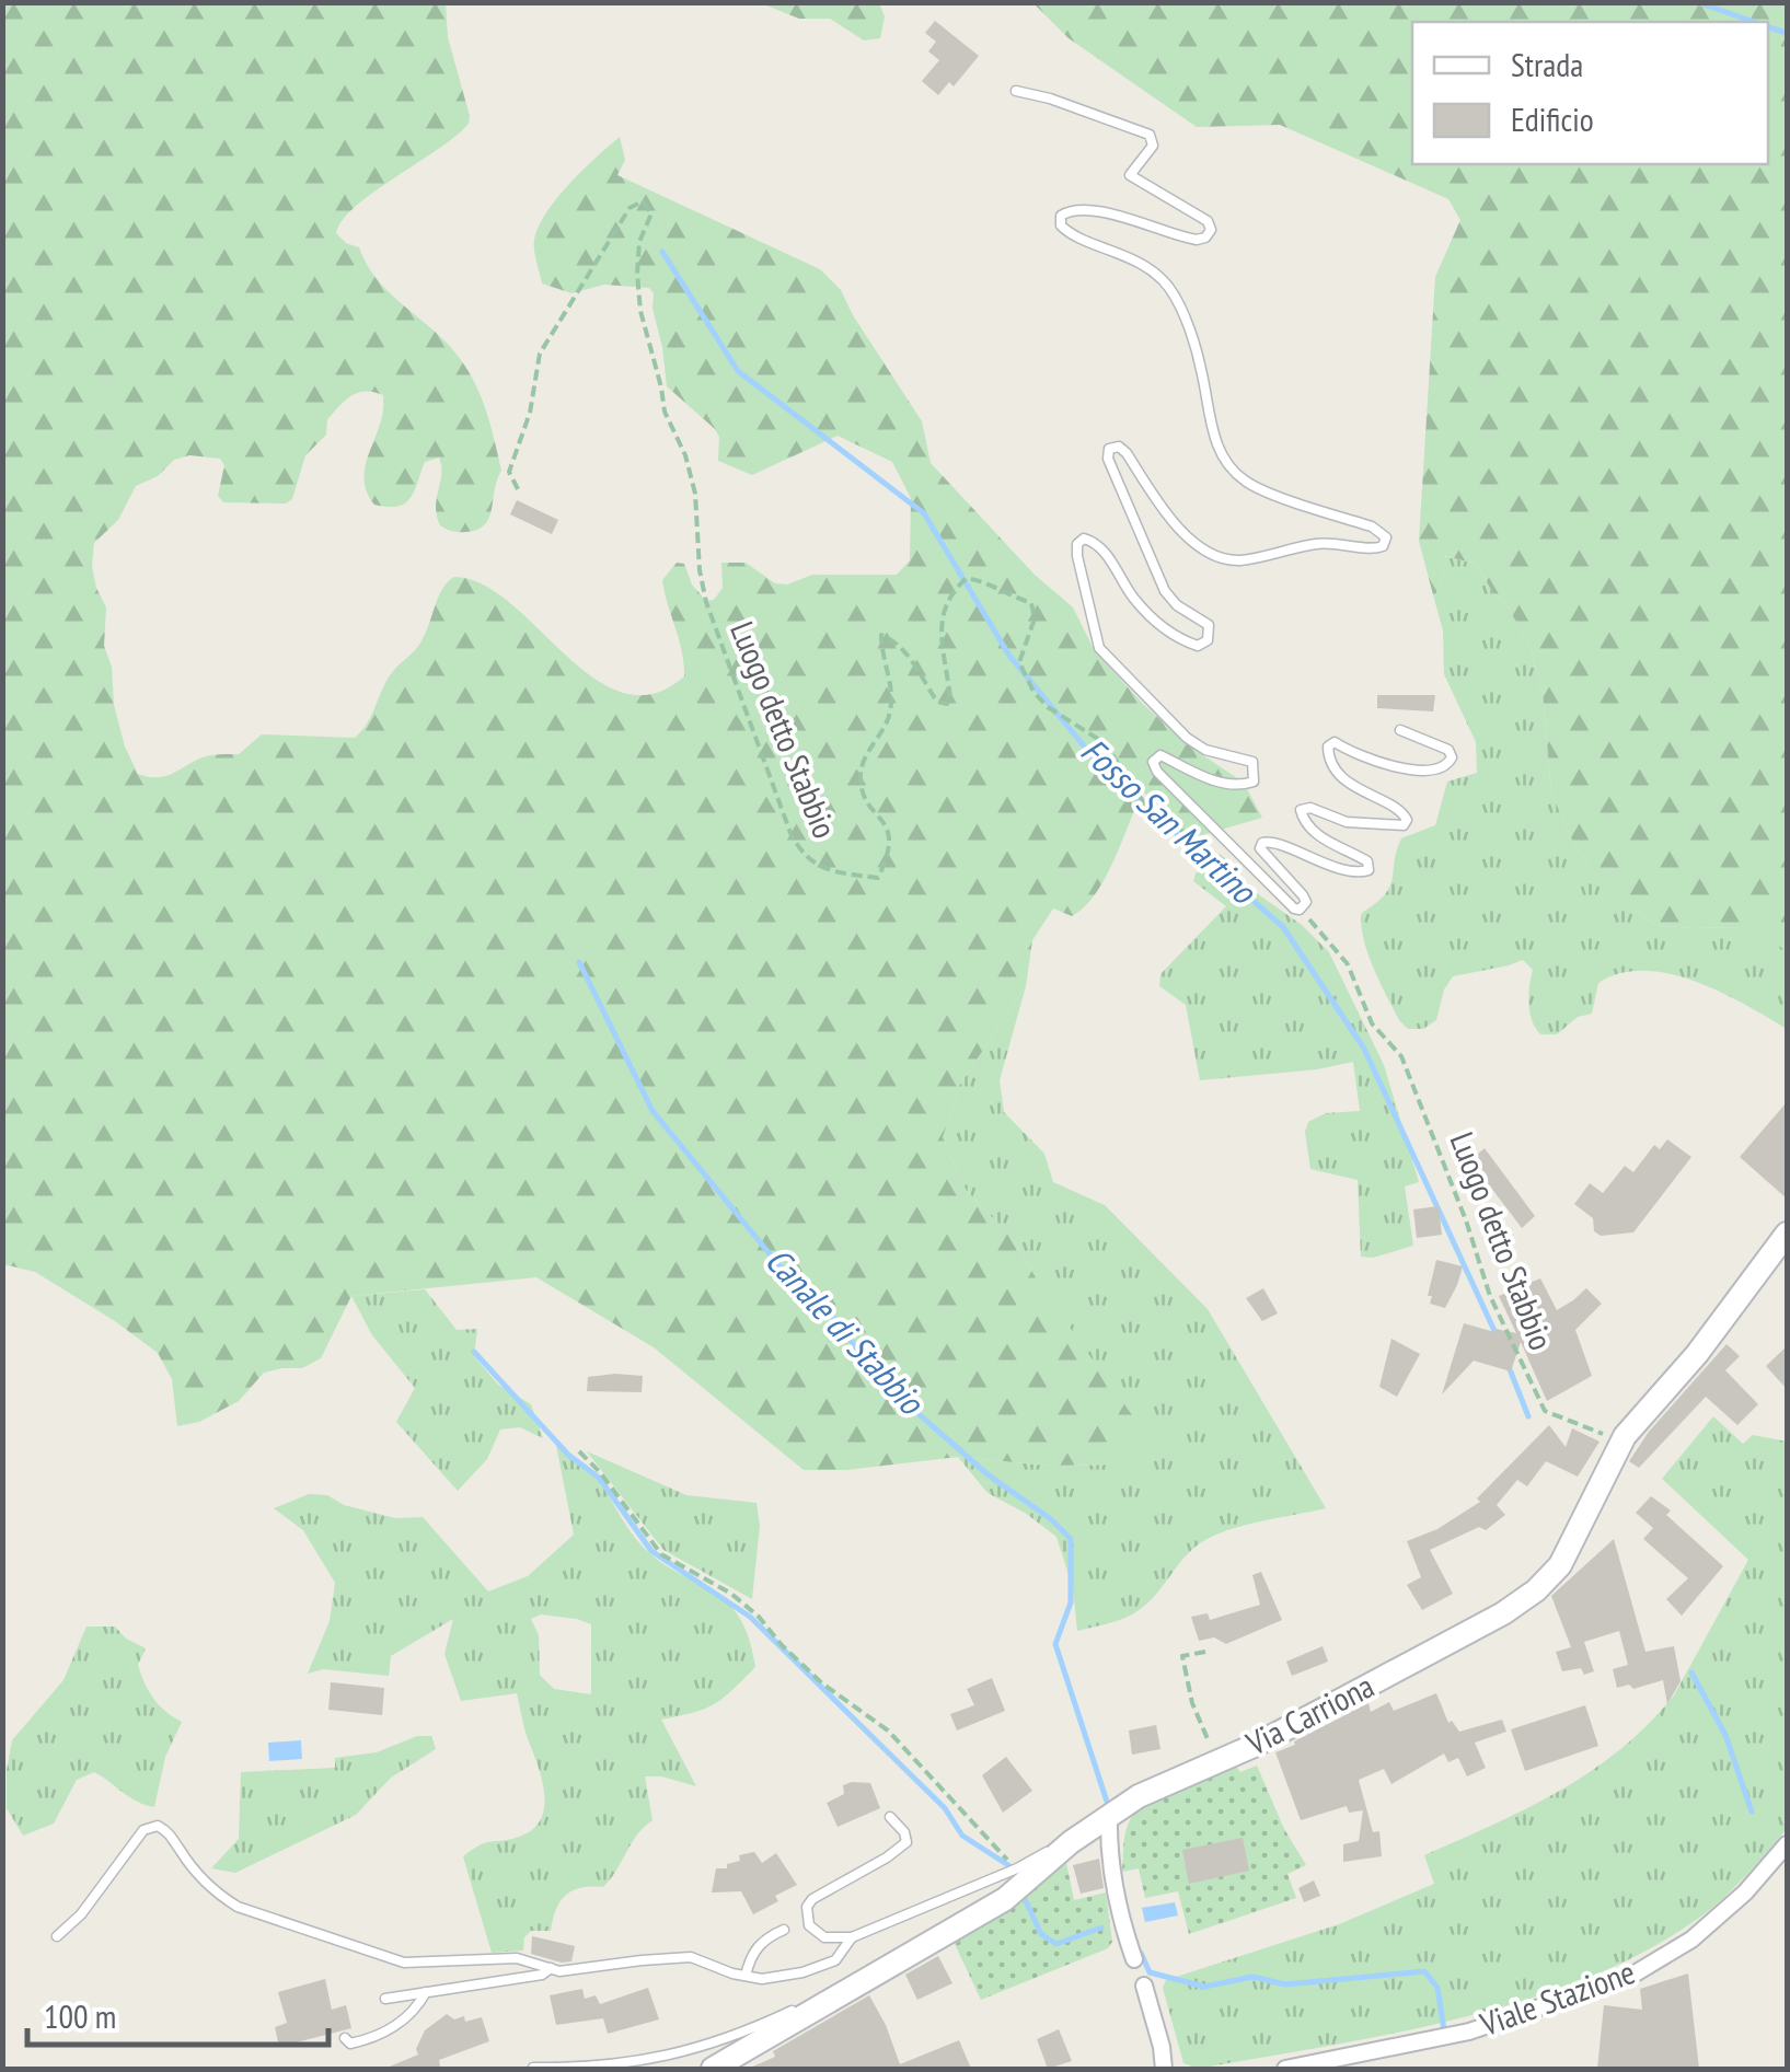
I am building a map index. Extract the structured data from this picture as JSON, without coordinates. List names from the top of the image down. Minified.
{"streets":{"main road":["Via Carriona"],"street":["Viale Stazione"],"path":["Luogo detto Stabbio"]},"crossings":[["Luogo detto Stabbio","Via Carriona"]],"water":["Fosso San Martino","Canale di Stabbio"],"legend":["Strada","Edificio"],"scale_bar":"100 m"}
